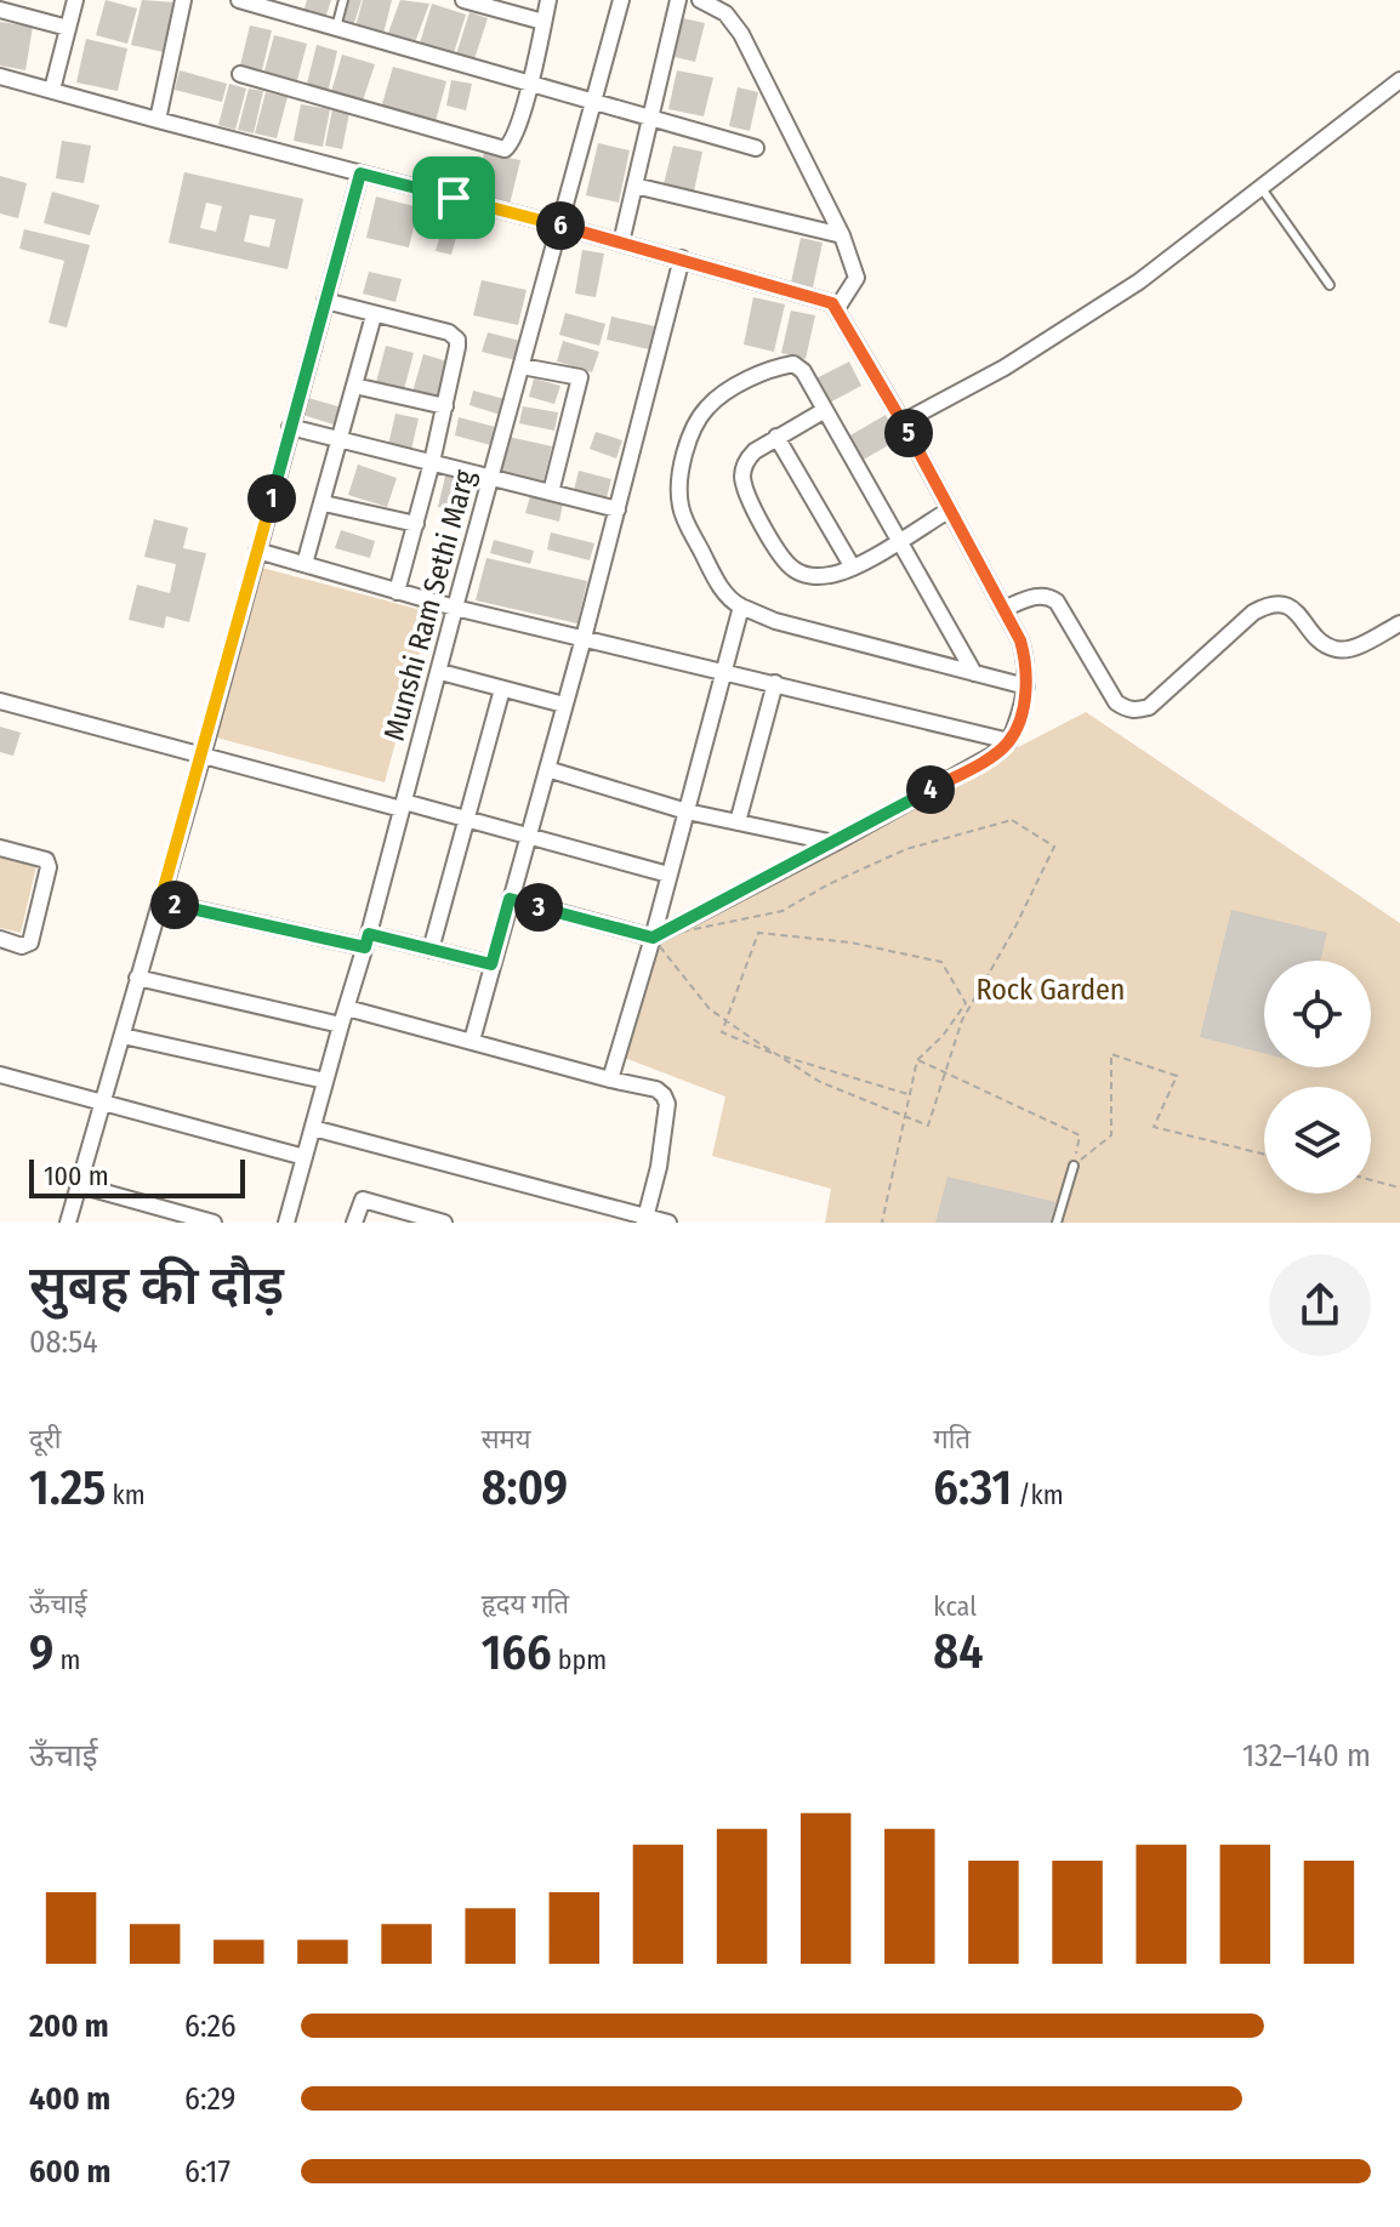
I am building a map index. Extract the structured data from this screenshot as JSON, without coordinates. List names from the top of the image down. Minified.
{"streets":{"street":["Munshi Ram Sethi Marg"]},"parks":["Rock Garden"],"scale_bar":"100 m","page":{"pins":["6","5","1","4","2","3"],"scale":"100 m","heading":["सुबह की दौड़","08:54"],"stats":[["दूरी","1.25 km"],["समय","8:09"],["गति","6:31 /km"],["ऊँचाई","9 m"],["हृदय गति","166 bpm"],["kcal","84"]],"chart":["ऊँचाई","132–140 m"],"list":[{"name":"200 m","note":"6:26"},{"name":"400 m","note":"6:29"},{"name":"600 m","note":"6:17"}]}}
